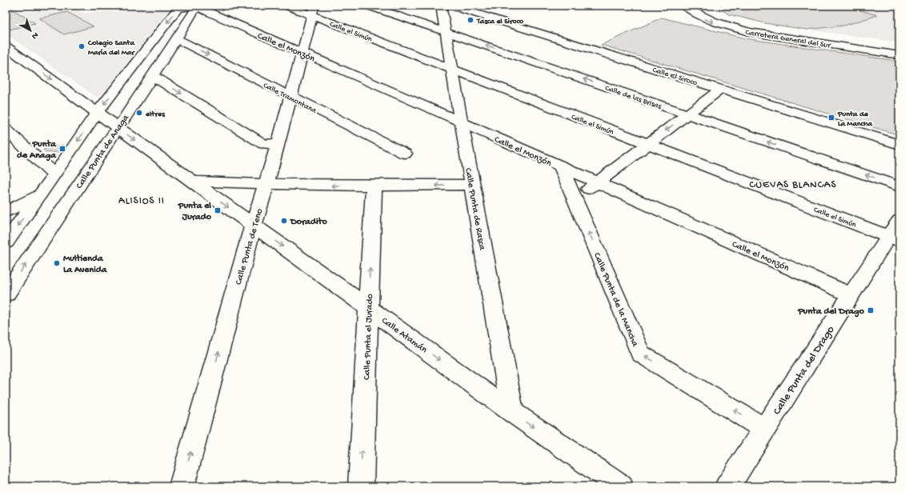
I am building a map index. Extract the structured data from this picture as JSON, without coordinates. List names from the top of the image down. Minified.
{"streets":{"street":["Calle el Simún","Carretera General del Sur","Calle el Monzón","Calle El Siroco","Calle de las Brisas","Calle Tramontana","Calle Punta de Anaga","Calle Punta de Rasca","Calle Punta de Teno","Calle Punta de la Mancha","Calle Atamán","Calle Punta el Jurado","Calle Punta del Drago"]},"crossings":[["Calle el Simún","Calle Punta de Rasca"],["Calle el Simún","Calle Punta de Teno"],["Calle el Simún","Calle Punta del Drago"],["Calle el Monzón","Calle Punta de Anaga"],["Calle el Monzón","Calle Punta de Rasca"],["Calle el Monzón","Calle Punta de Teno"],["Calle el Monzón","Calle Punta de la Mancha"],["Calle el Monzón","Calle Punta del Drago"],["Calle de las Brisas","Calle Punta de Rasca"],["Calle Tramontana","Calle Punta de Anaga"],["Calle Tramontana","Calle Punta de Teno"],["Calle Punta de Anaga","Calle Atamán"],["Calle Punta de Rasca","Calle Atamán"],["Calle Punta de Teno","Calle Atamán"],["Calle Punta de la Mancha","Calle Punta del Drago"],["Calle Atamán","Calle Punta el Jurado"]],"one_way":["Calle de las Brisas","Calle Punta de Teno","Calle Punta de la Mancha","Calle Atamán","Calle Punta el Jurado"],"districts":["CUEVAS BLANCAS","ALISIOS II"],"places":{"other":["Tasca el Siroco","Colegio Santa María del Mar","eltres","Doradito","Multienda La Avenida"],"transit":["Punta de La Mancha","Punta de Anaga","Punta el Jurado","Punta del Drago"]},"north":"bottom right"}
